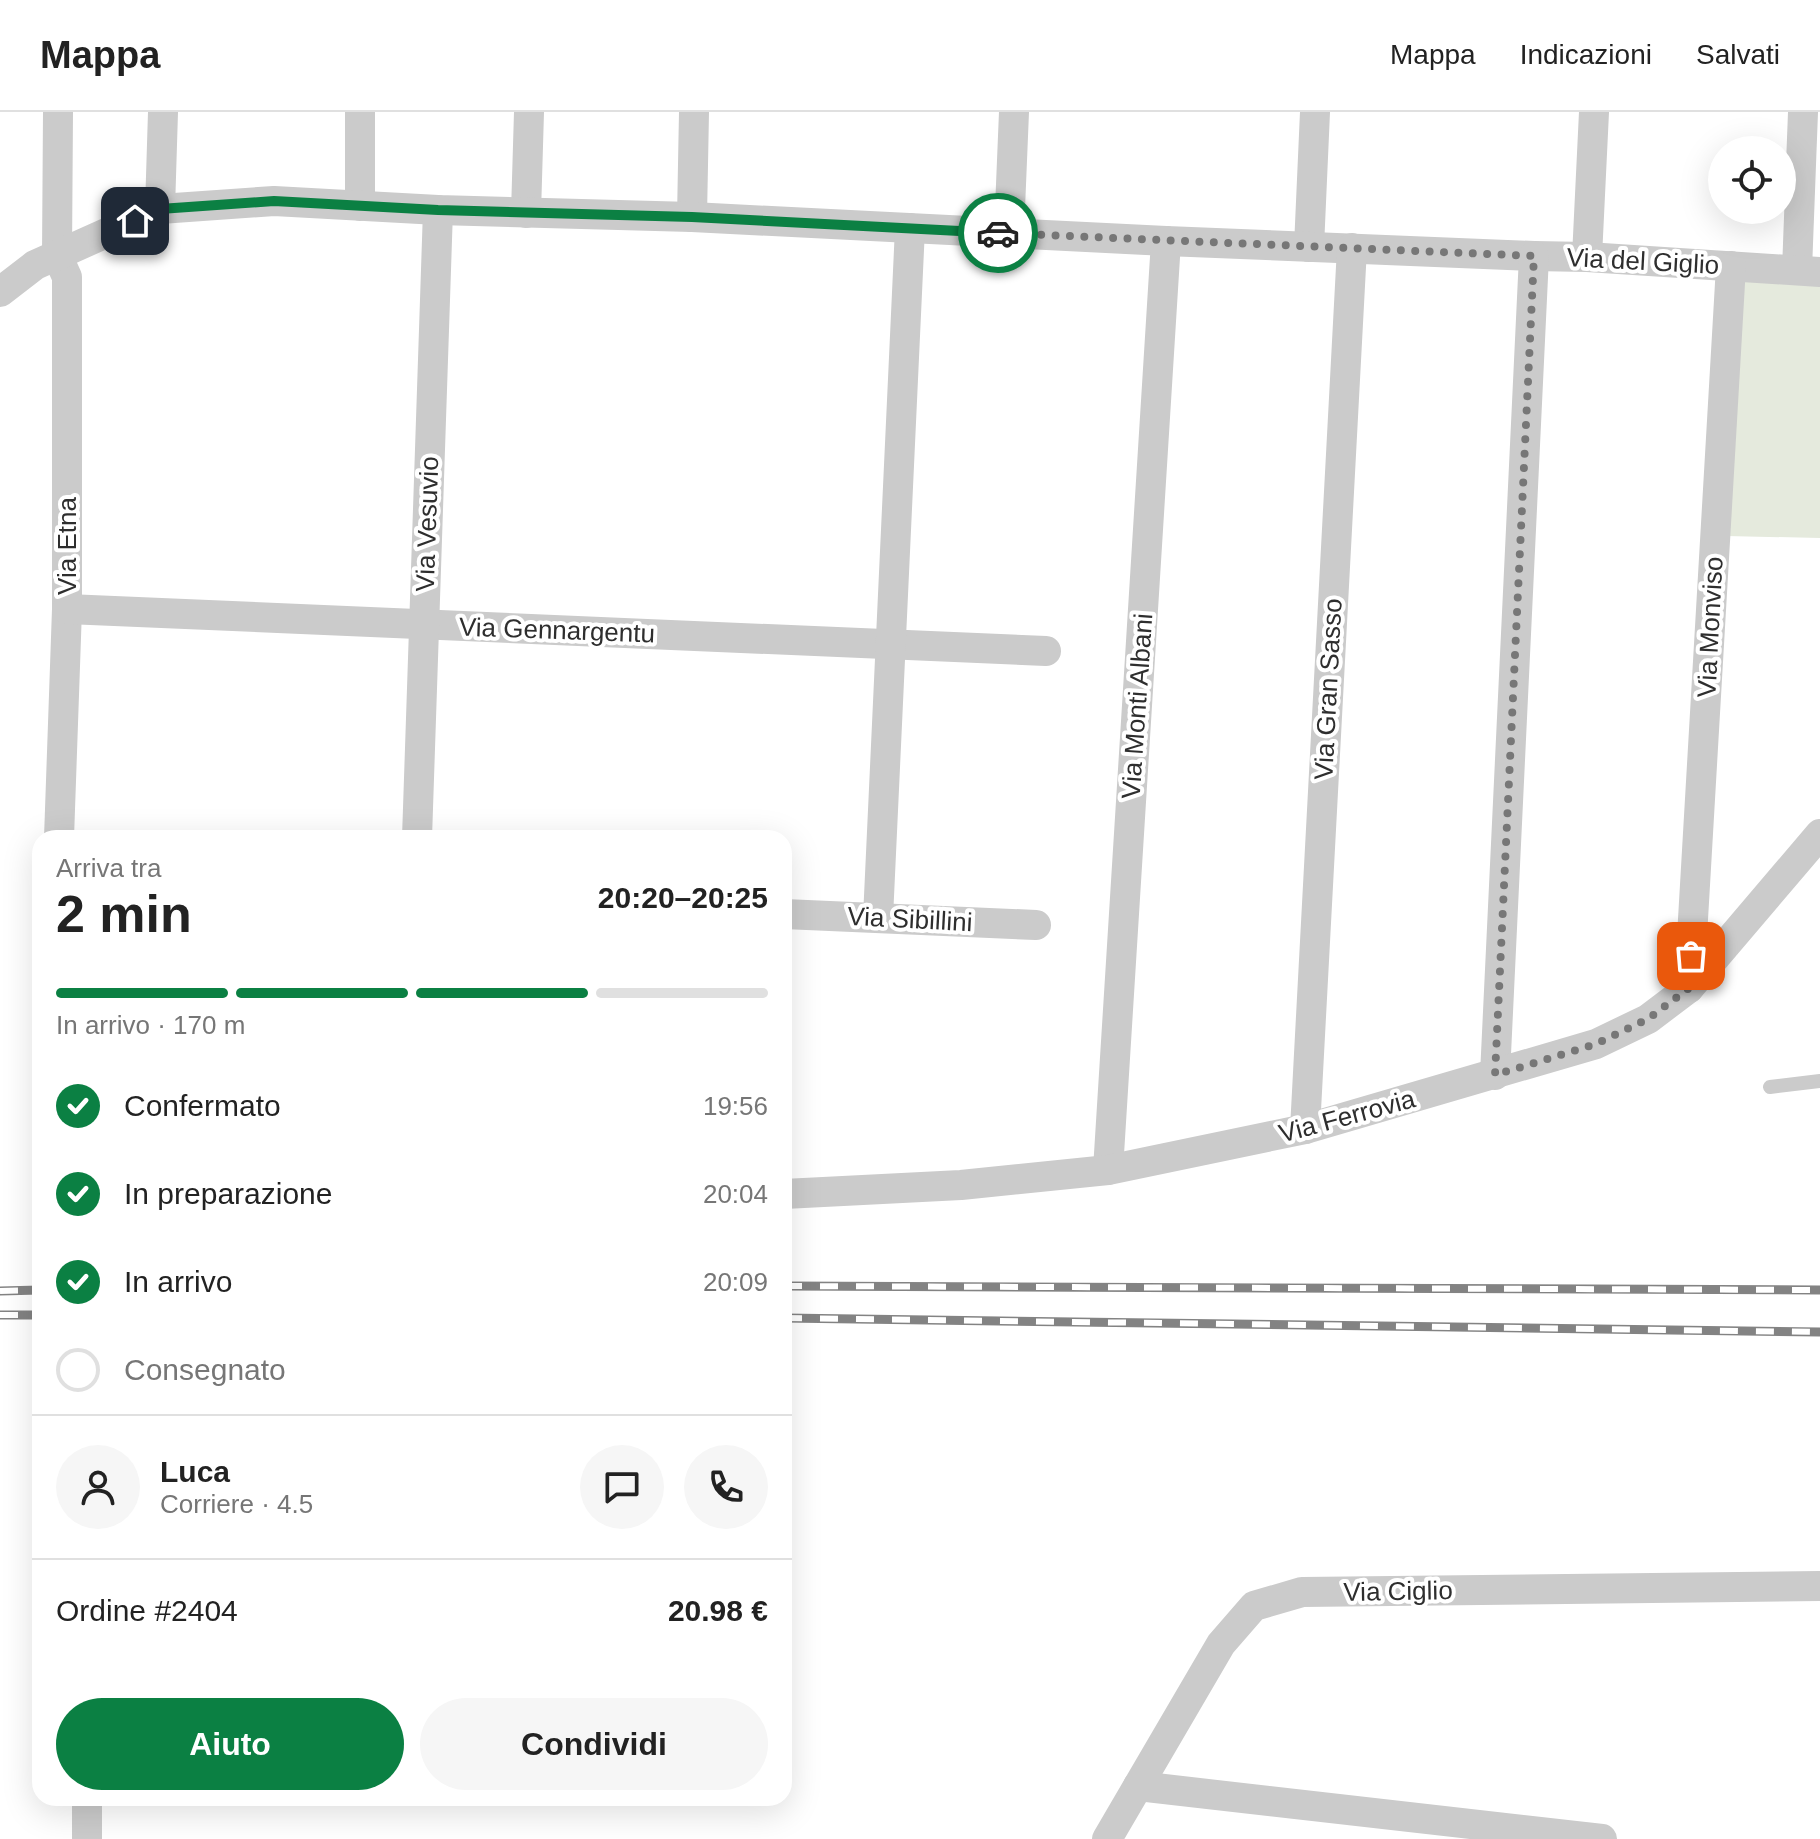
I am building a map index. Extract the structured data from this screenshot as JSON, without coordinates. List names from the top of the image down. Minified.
{"streets":{"street":["Via del Giglio","Via Vesuvio","Via Etna","Via Monviso","Via Gennargentu","Via Gran Sasso","Via Monti Albani","Via Sibillini","Via Ferrovia","Via Ciglio"]},"crossings":[["Via del Giglio","Via Vesuvio"],["Via del Giglio","Via Etna"],["Via del Giglio","Via Monviso"],["Via del Giglio","Via Gran Sasso"],["Via del Giglio","Via Monti Albani"],["Via Vesuvio","Via Gennargentu"],["Via Etna","Via Gennargentu"],["Via Monviso","Via Ferrovia"],["Via Gran Sasso","Via Ferrovia"],["Via Monti Albani","Via Ferrovia"]],"page":{"header":"Mappa","nav":["Mappa","Indicazioni","Salvati"],"heading":["2 min","Arriva tra","20:20–20:25"],"panel":["Luca","Corriere · 4.5","Ordine #2404","20.98 €"],"bar":"In arrivo · 170 m","list":[["Confermato","19:56"],["In preparazione","20:04"],["In arrivo","20:09"],"Consegnato"],"buttons":["Aiuto","Condividi"]}}
